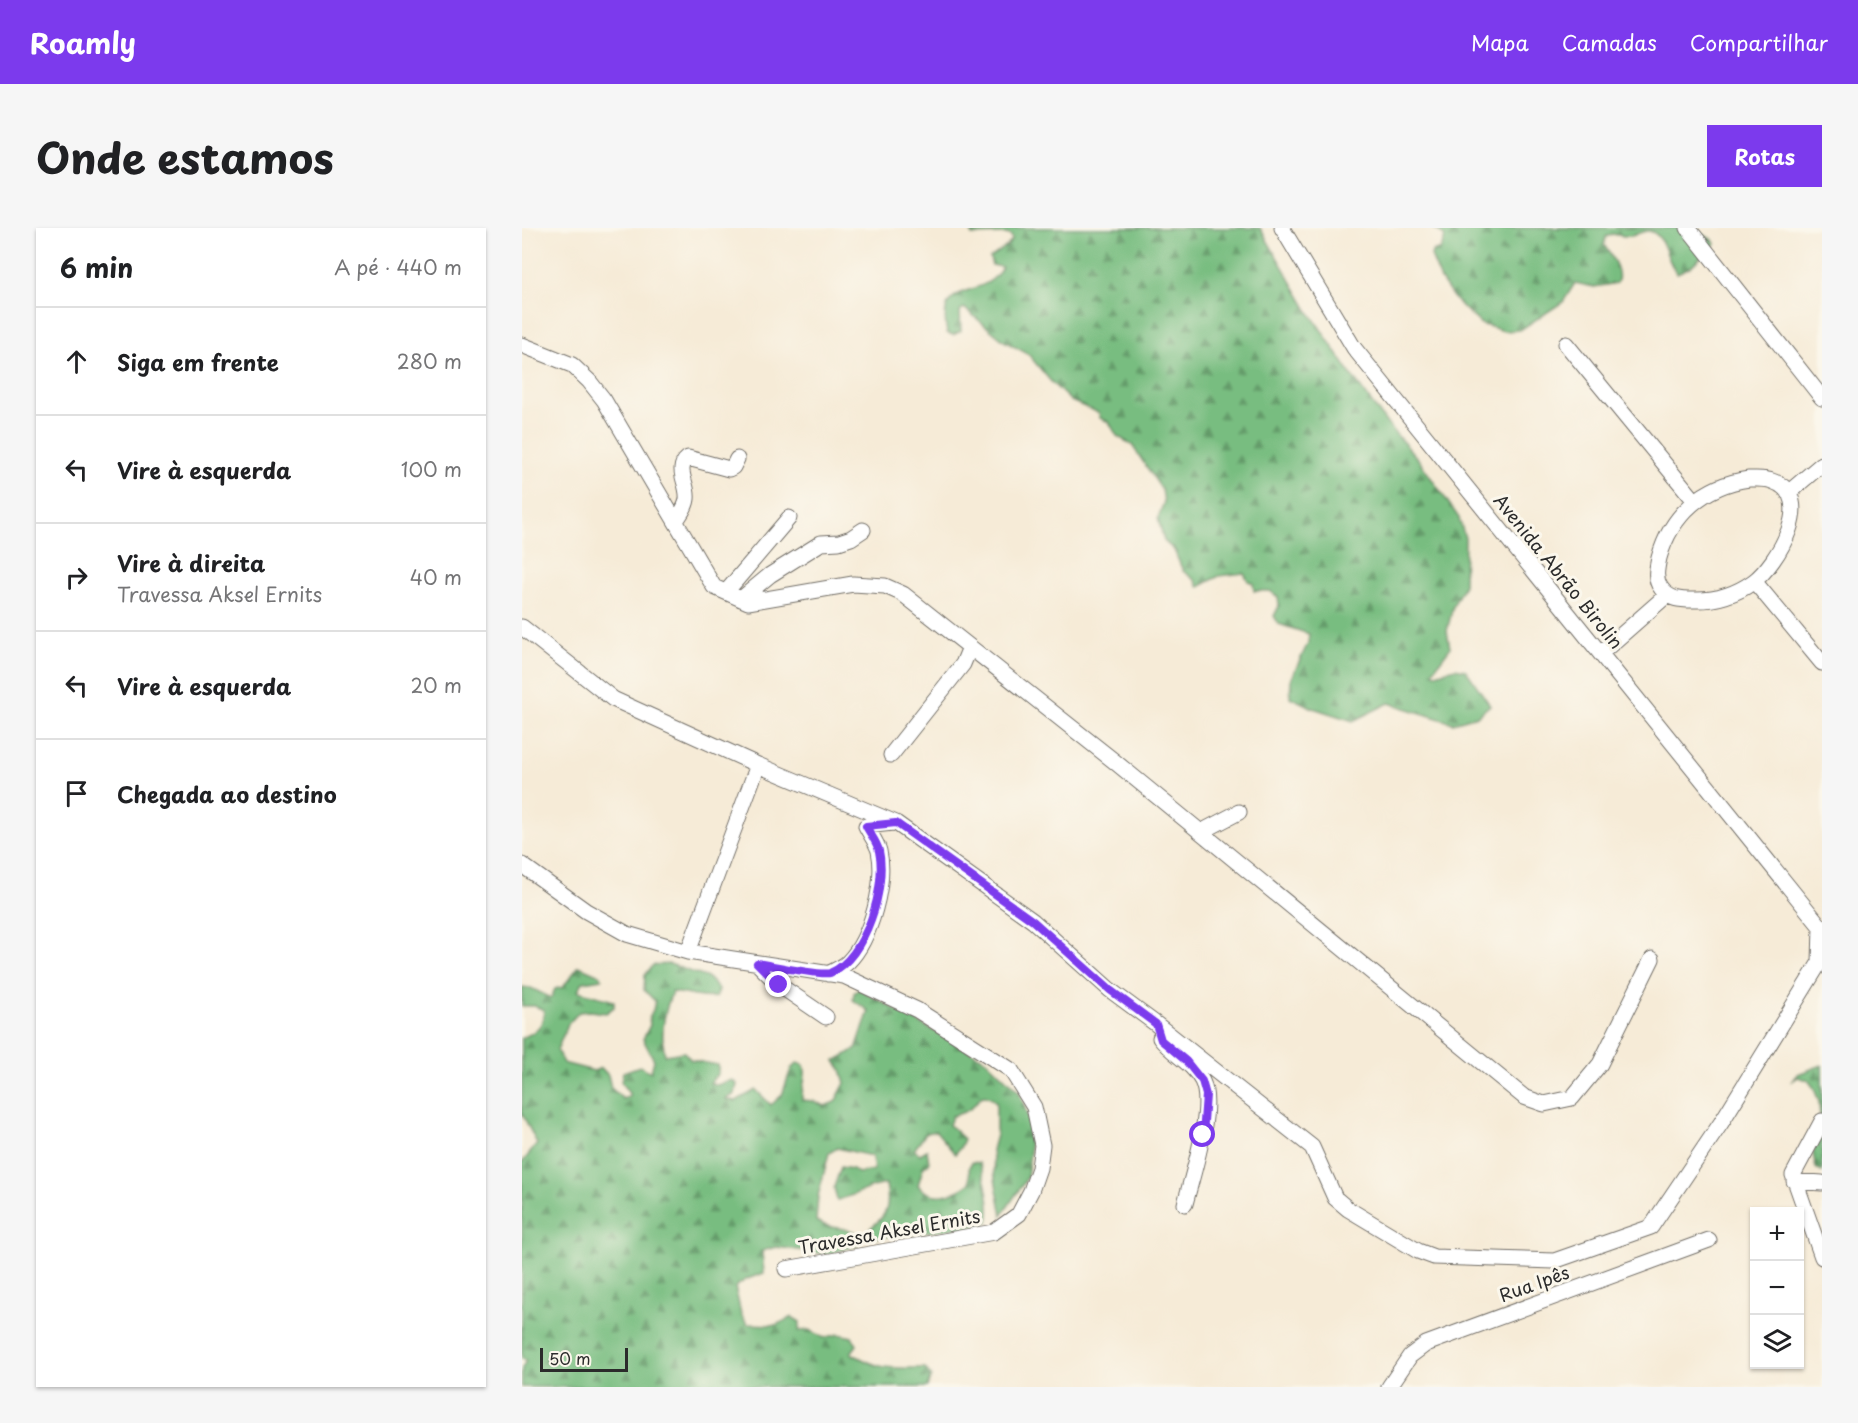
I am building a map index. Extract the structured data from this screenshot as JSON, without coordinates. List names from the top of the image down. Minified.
{"streets":{"street":["Avenida Abrão Birolin","Travessa Aksel Ernits","Rua Ipês"]},"scale_bar":"50 m","page":{"header":"Roamly","nav":["Mapa","Camadas","Compartilhar"],"title":"Onde estamos","buttons":"Rotas","heading":["6 min","A pé · 440 m"],"list":[["Siga em frente","280 m"],["Vire à esquerda","100 m"],["Vire à direita","Travessa Aksel Ernits","40 m"],["Vire à esquerda","20 m"],"Chegada ao destino"],"map_buttons":["+","−"],"scale":"50 m"}}
